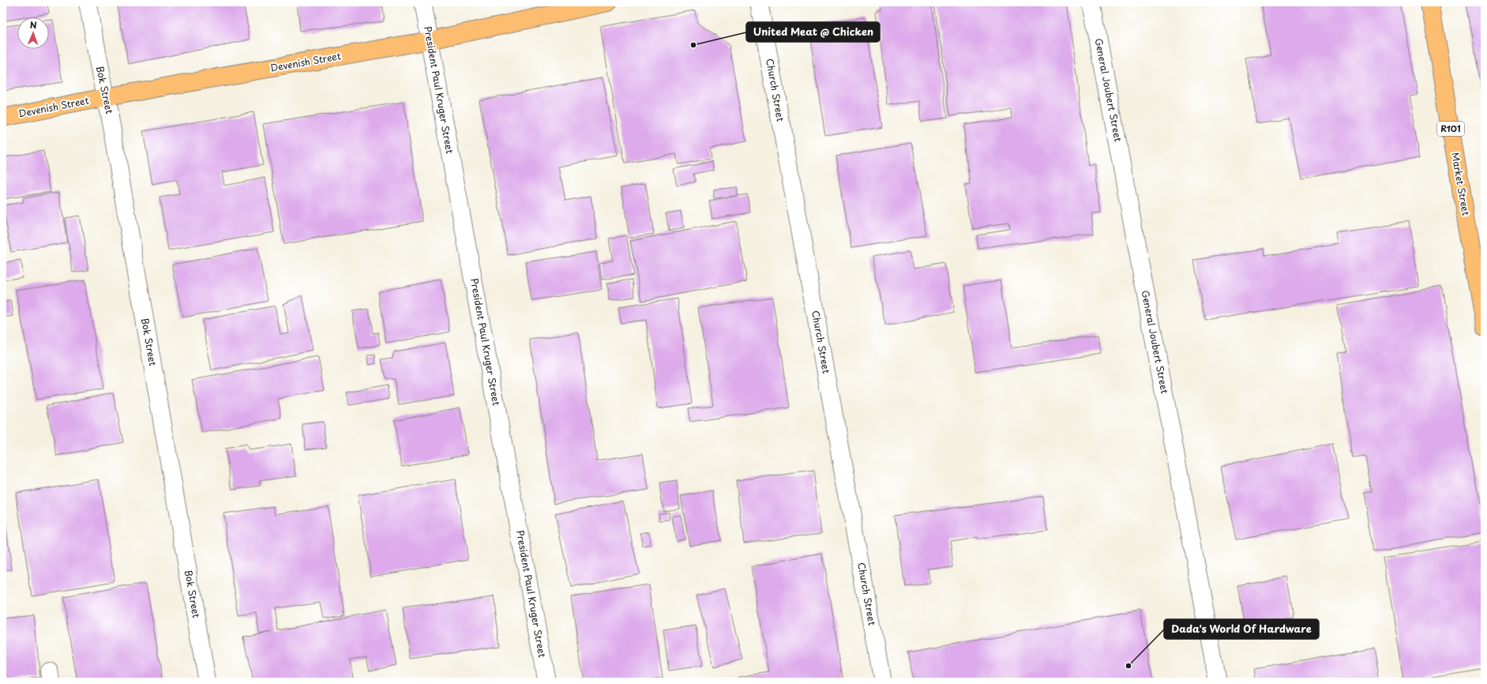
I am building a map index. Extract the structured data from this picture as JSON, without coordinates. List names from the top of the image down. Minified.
{"streets":{"main road":["Devenish Street","R101","Market Street"],"street":["Bok Street","President Paul Kruger Street","Church Street","General Joubert Street"]},"crossings":[["Devenish Street","Bok Street"],["Devenish Street","President Paul Kruger Street"]],"places":["United Meat @ Chicken","Dada's World Of Hardware"],"north":"top"}
